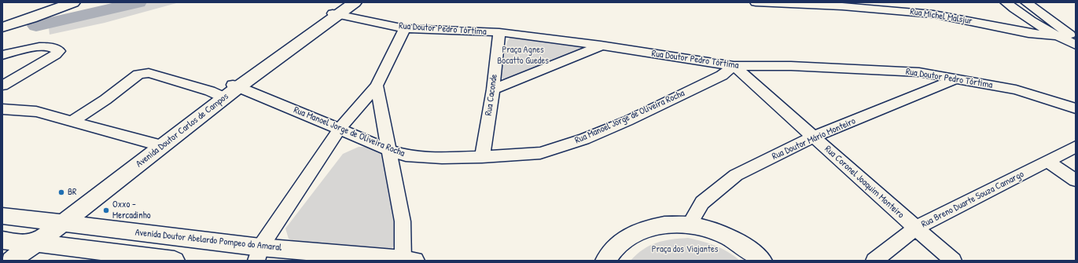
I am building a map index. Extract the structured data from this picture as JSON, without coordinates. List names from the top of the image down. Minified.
{"streets":{"main road":["Avenida Doutor Carlos de Campos","Avenida Doutor Abelardo Pompeo do Amaral"],"street":["Rua Michel Malsjur","Rua Doutor Pedro Tórtima","Rua Caconde","Rua Manoel Jorge de Oliveira Rocha","Rua Doutor Mário Monteiro","Rua Coronel Joaquim Monteiro","Rua Breno Duarte Souza Camargo"]},"crossings":[["Rua Doutor Pedro Tórtima","Rua Caconde"],["Rua Doutor Pedro Tórtima","Rua Manoel Jorge de Oliveira Rocha"],["Rua Doutor Pedro Tórtima","Avenida Doutor Carlos de Campos"],["Rua Doutor Pedro Tórtima","Rua Doutor Mário Monteiro"],["Rua Doutor Pedro Tórtima","Rua Coronel Joaquim Monteiro"],["Rua Caconde","Rua Manoel Jorge de Oliveira Rocha"],["Rua Manoel Jorge de Oliveira Rocha","Avenida Doutor Carlos de Campos"],["Rua Manoel Jorge de Oliveira Rocha","Rua Coronel Joaquim Monteiro"],["Avenida Doutor Carlos de Campos","Avenida Doutor Abelardo Pompeo do Amaral"],["Rua Doutor Mário Monteiro","Rua Coronel Joaquim Monteiro"],["Rua Coronel Joaquim Monteiro","Rua Breno Duarte Souza Camargo"]],"parks":["Praça Agnes Bocatto Guedes","Praça dos Viajantes"],"places":["BR","Oxxo - Mercadinho"]}
